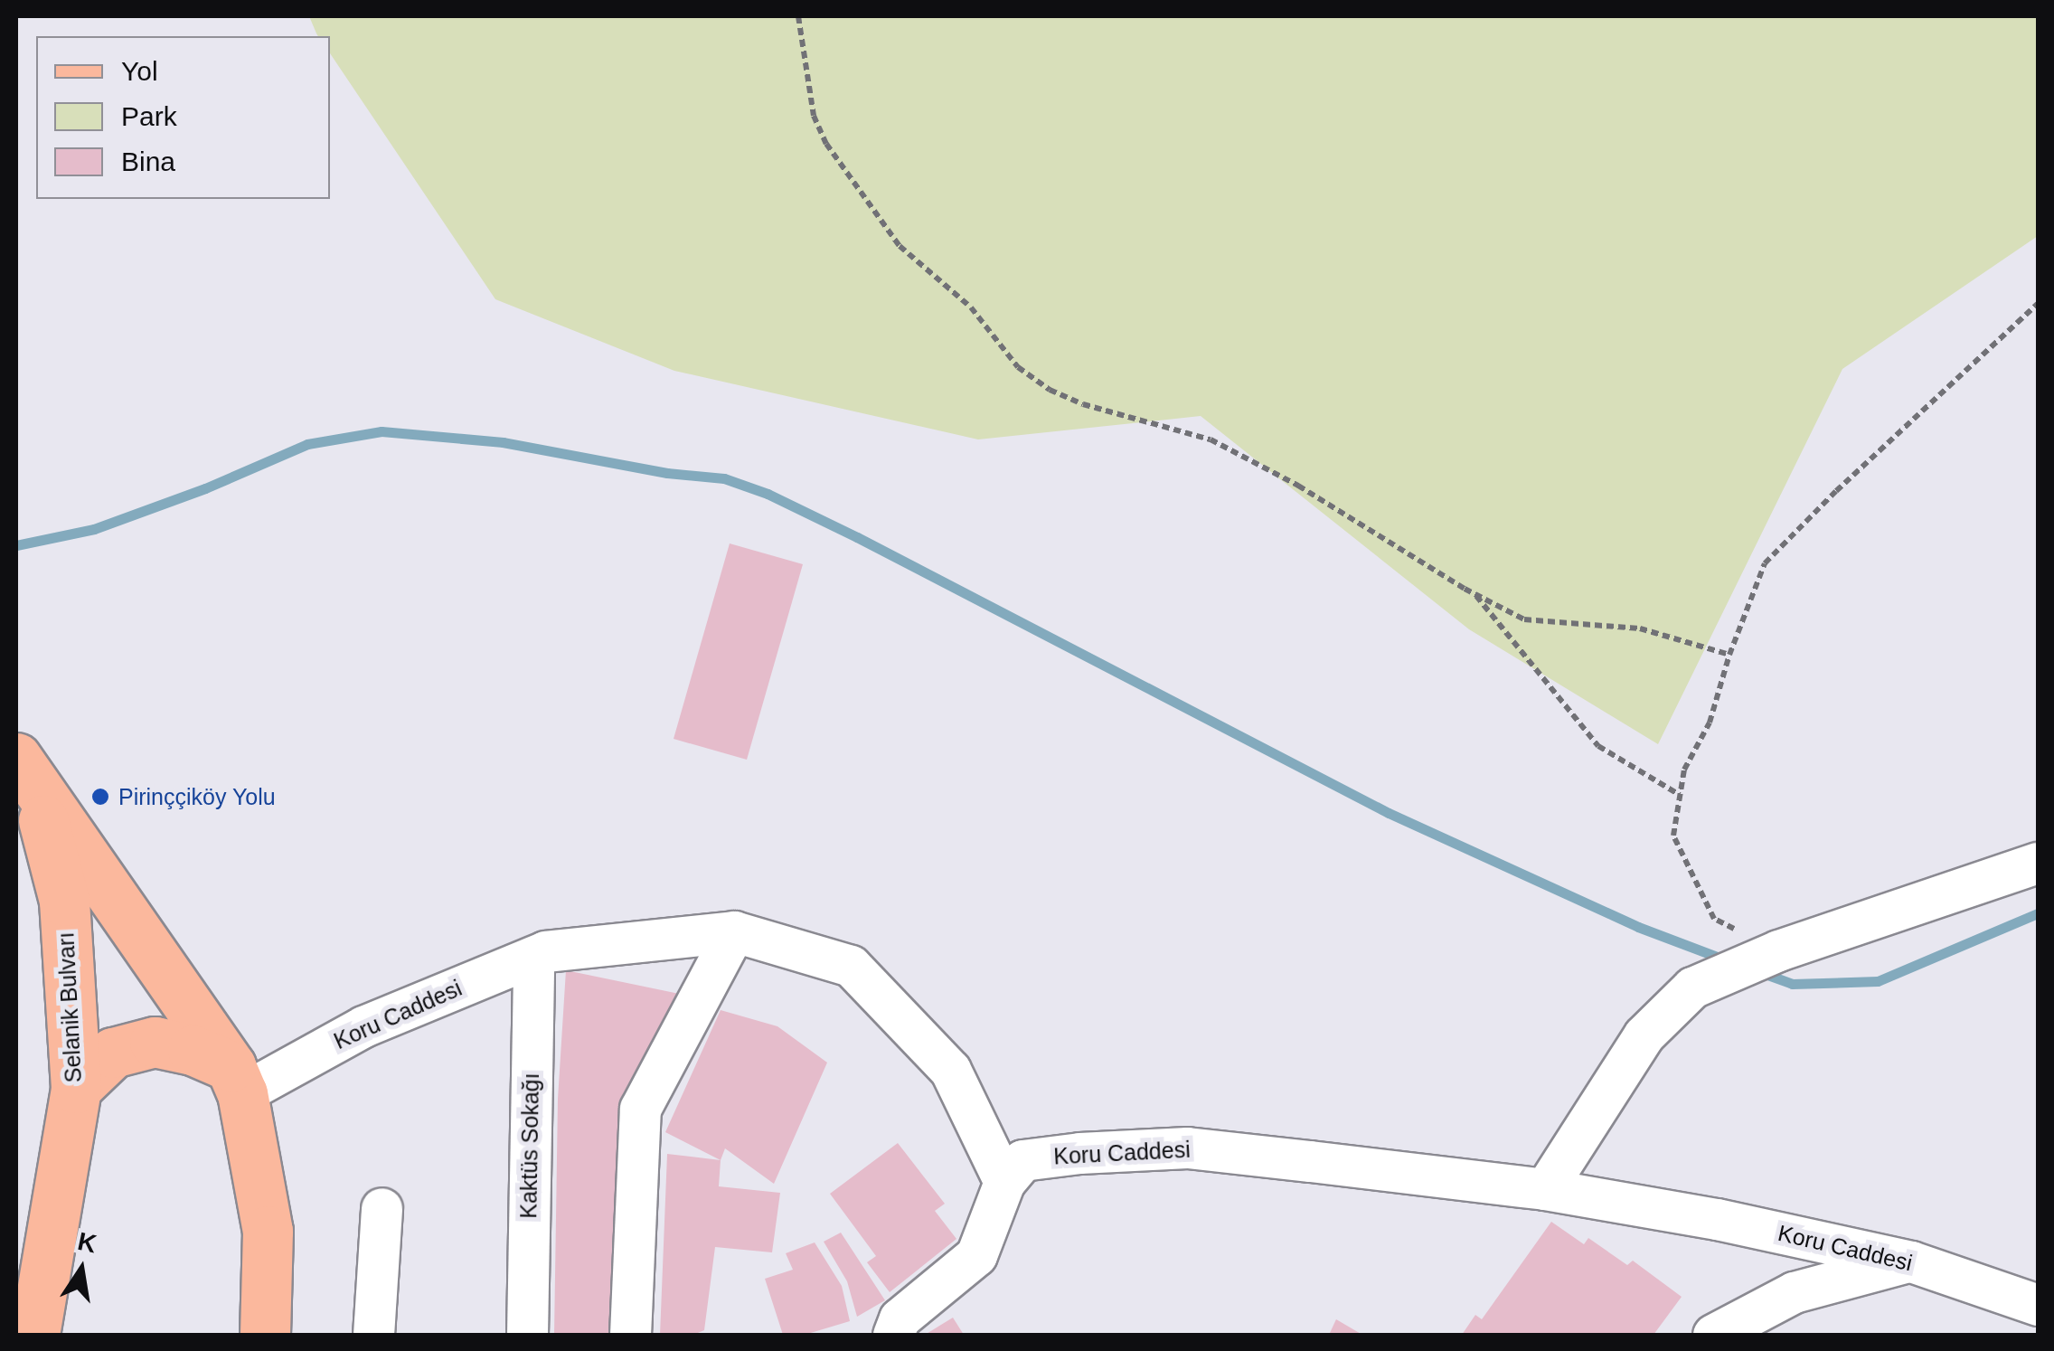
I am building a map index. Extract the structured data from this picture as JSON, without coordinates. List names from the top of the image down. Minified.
{"streets":{"main road":["Selanik Bulvarı"],"street":["Koru Caddesi","Kaktüs Sokağı"]},"crossings":[["Koru Caddesi","Kaktüs Sokağı"]],"places":["Pirinççiköy Yolu"],"legend":["Yol","Park","Bina"],"north":"top"}
